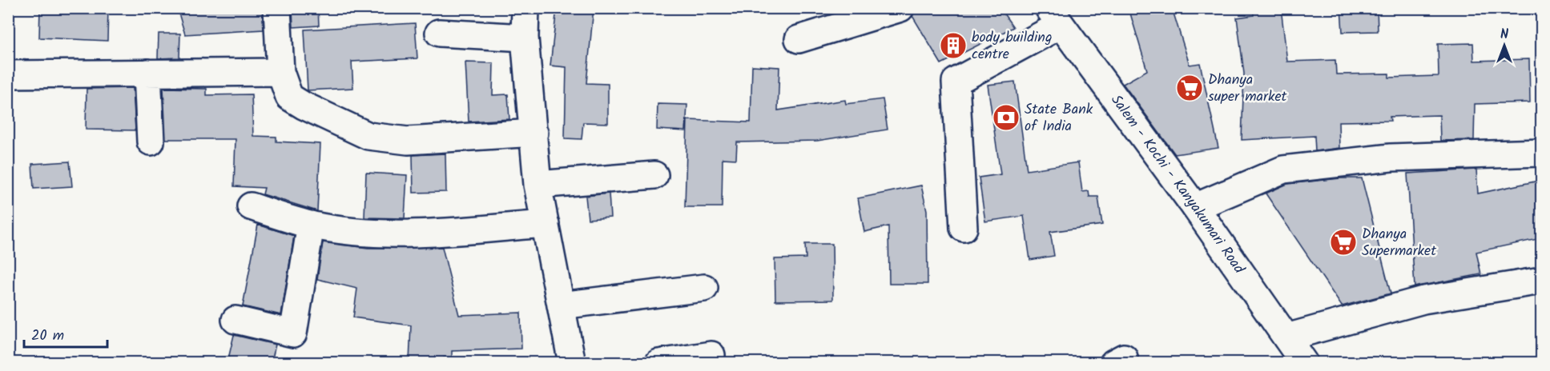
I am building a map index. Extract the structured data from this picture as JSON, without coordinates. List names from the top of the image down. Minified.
{"streets":{"street":["Salem - Kochi - Kanyakumari Road"]},"places":{"building":["body building centre"],"supermarket":["Dhanya super market","Dhanya Supermarket"],"bank":["State Bank of India"]},"scale_bar":"20 m","north":"top"}
